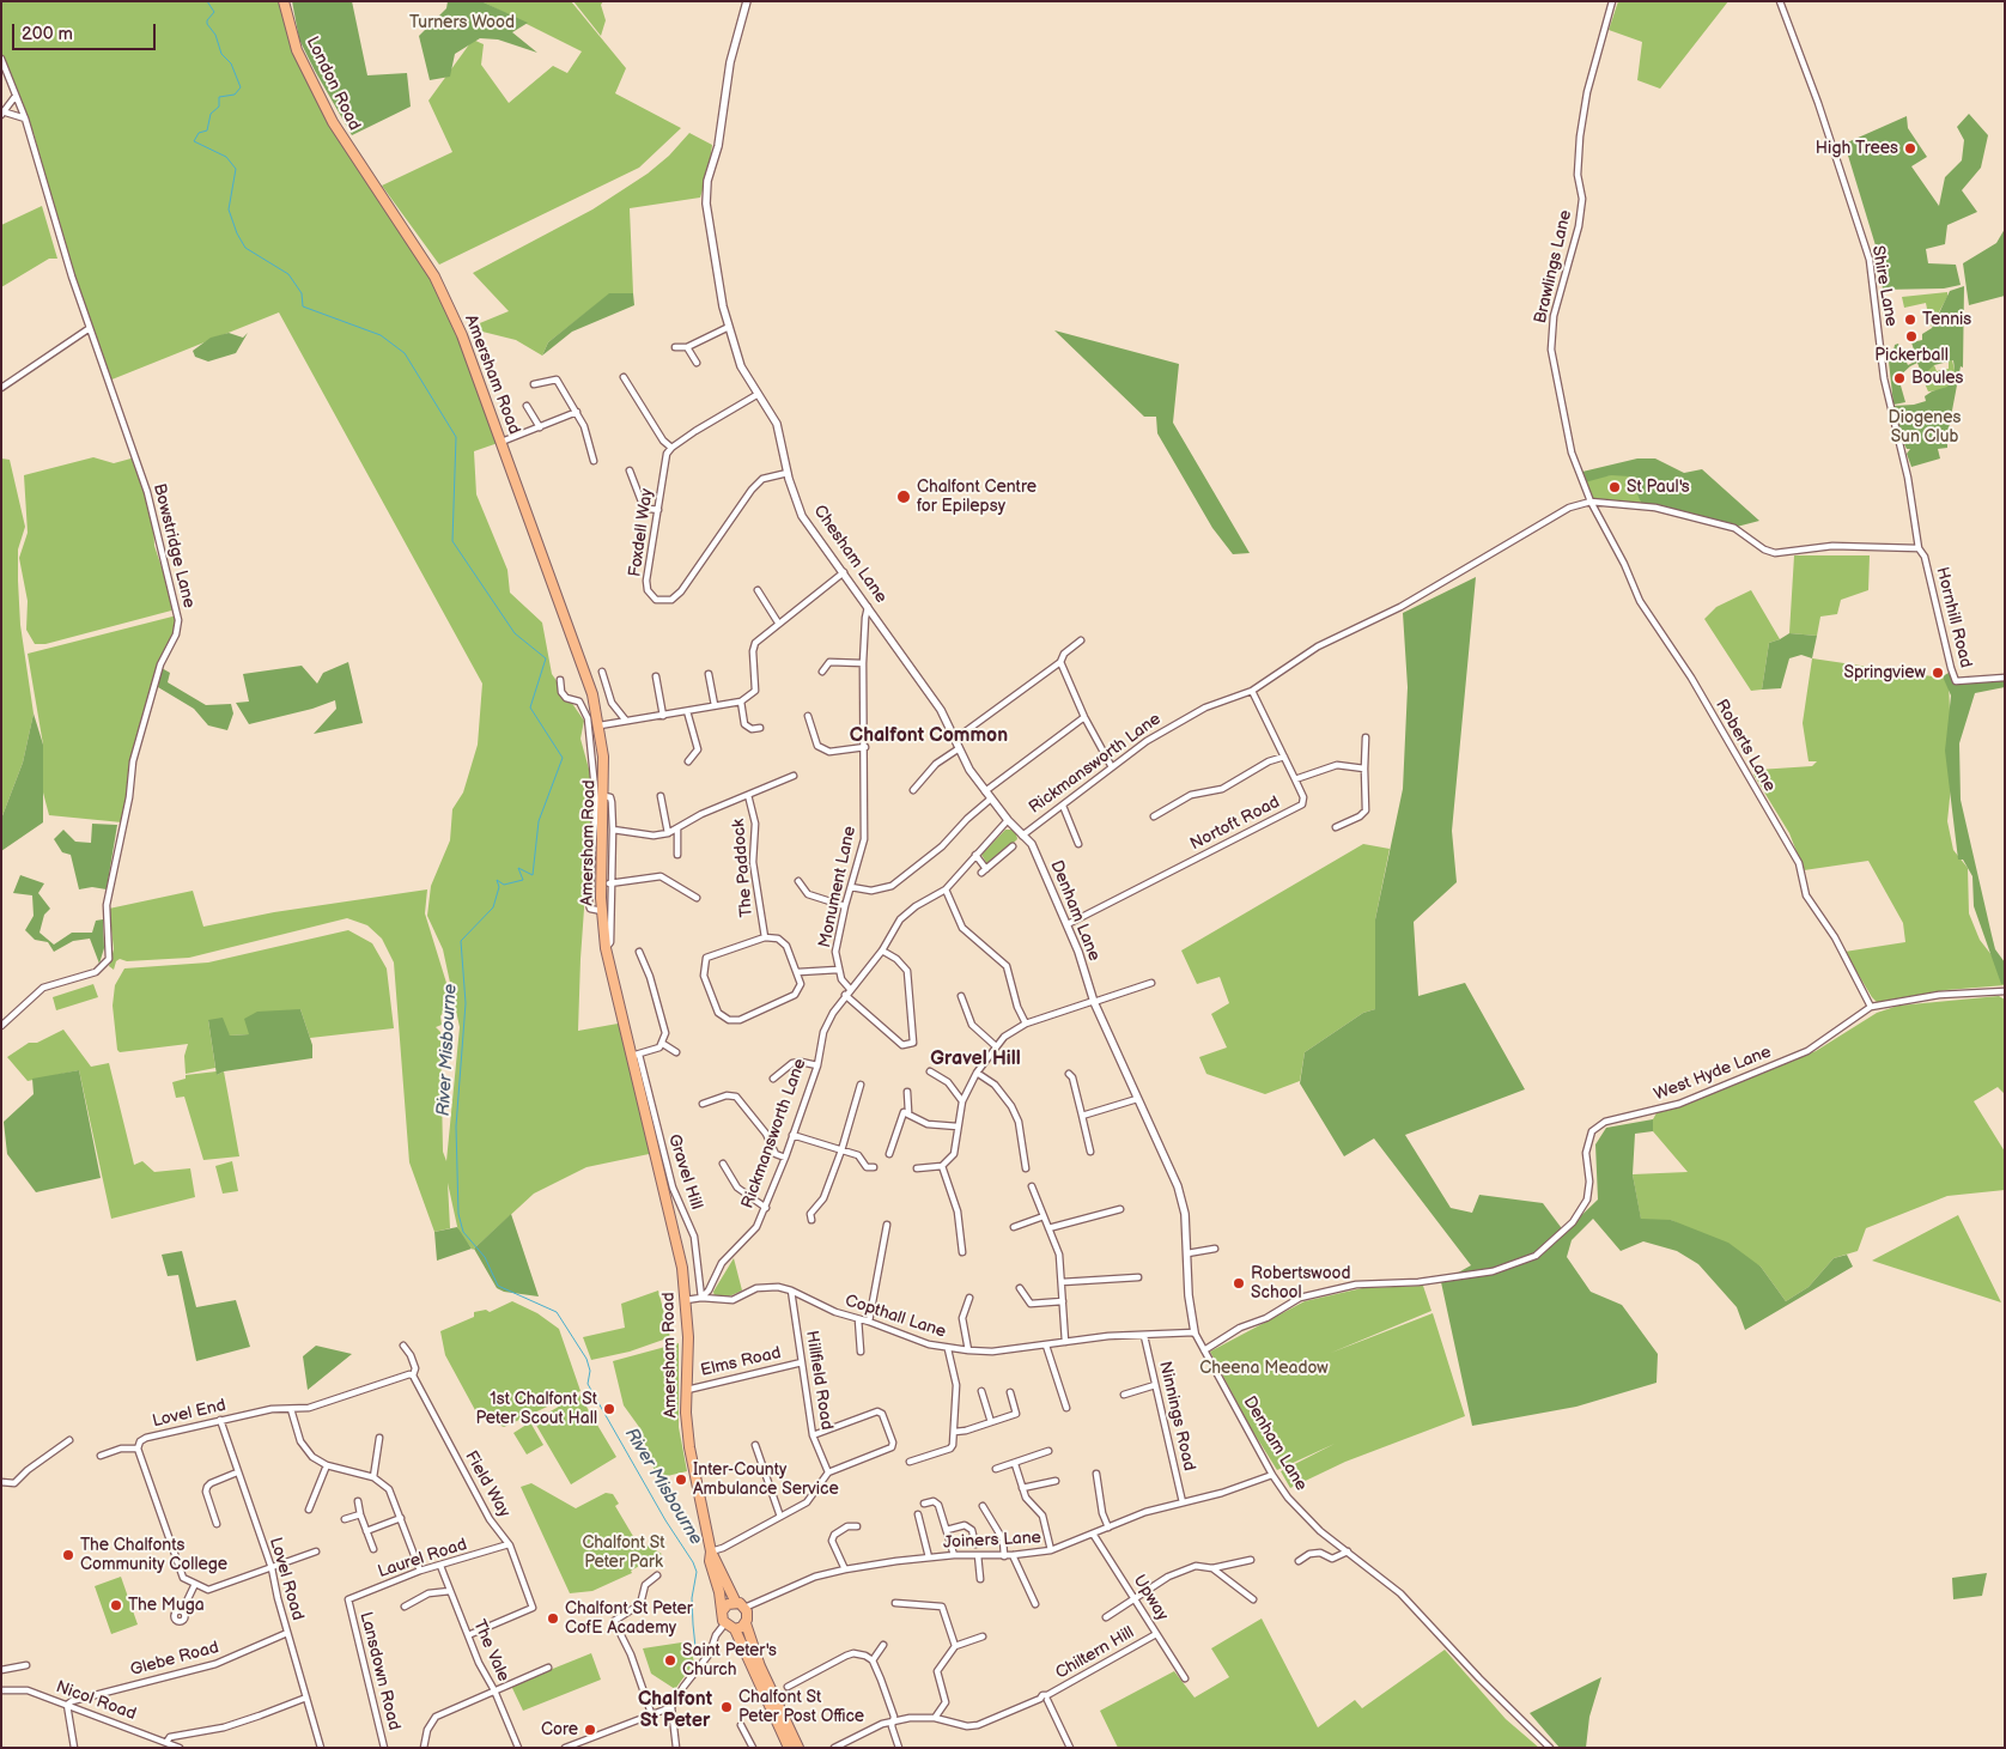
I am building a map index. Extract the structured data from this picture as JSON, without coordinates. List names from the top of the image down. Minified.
{"streets":{"highway":["London Road","Amersham Road"],"street":["Brawlings Lane","Shire Lane","Foxdell Way","Bowstridge Lane","Chesham Lane","Hornhill Road","Roberts Lane","Rickmansworth Lane","Nortoft Road","The Paddock","Monument Lane","Denham Lane","West Hyde Lane","Gravel Hill","Copthall Lane","Elms Road","Hillfield Road","Lovel End","Ninnings Road","Field Way","Joiners Lane","Laurel Road","Lovel Road","Upway","The Vale","Chiltern Hill","Glebe Road","Lansdown Road","Nicol Road"]},"crossings":[["London Road","Amersham Road"],["Brawlings Lane","Roberts Lane"],["Brawlings Lane","Rickmansworth Lane"],["Shire Lane","Hornhill Road"],["Shire Lane","Rickmansworth Lane"],["Amersham Road","Gravel Hill"],["Amersham Road","Elms Road"],["Amersham Road","Joiners Lane"],["Foxdell Way","Chesham Lane"],["Chesham Lane","Rickmansworth Lane"],["Chesham Lane","Monument Lane"],["Hornhill Road","Rickmansworth Lane"],["Roberts Lane","Rickmansworth Lane"],["Roberts Lane","West Hyde Lane"],["Rickmansworth Lane","Nortoft Road"],["Rickmansworth Lane","Monument Lane"],["Rickmansworth Lane","Denham Lane"],["Rickmansworth Lane","Gravel Hill"],["Rickmansworth Lane","Copthall Lane"],["Nortoft Road","Denham Lane"],["Denham Lane","West Hyde Lane"],["Denham Lane","Copthall Lane"],["Denham Lane","Joiners Lane"],["Gravel Hill","Copthall Lane"],["Copthall Lane","Hillfield Road"],["Copthall Lane","Ninnings Road"],["Elms Road","Hillfield Road"],["Lovel End","Field Way"],["Lovel End","Lovel Road"],["Ninnings Road","Joiners Lane"],["Field Way","Laurel Road"],["Field Way","The Vale"],["Joiners Lane","Upway"],["Laurel Road","The Vale"],["Laurel Road","Lansdown Road"],["Lovel Road","Glebe Road"],["Upway","Chiltern Hill"],["Glebe Road","Nicol Road"]],"districts":["Chalfont Common","Gravel Hill","Chalfont St Peter"],"water":["River Misbourne"],"parks":["Turners Wood","Diogenes Sun Club","Cheena Meadow","Chalfont St Peter Park"],"places":["High Trees","Tennis","Pickerball","Boules","St Paul's","Chalfont Centre for Epilepsy","Springview","Robertswood School","1st Chalfont St Peter Scout Hall","Inter-County Ambulance Service","The Chalfonts Community College","The Muga","Chalfont St Peter CofE Academy","Saint Peter's Church","Chalfont St Peter Post Office","Core"],"scale_bar":"200 m"}
